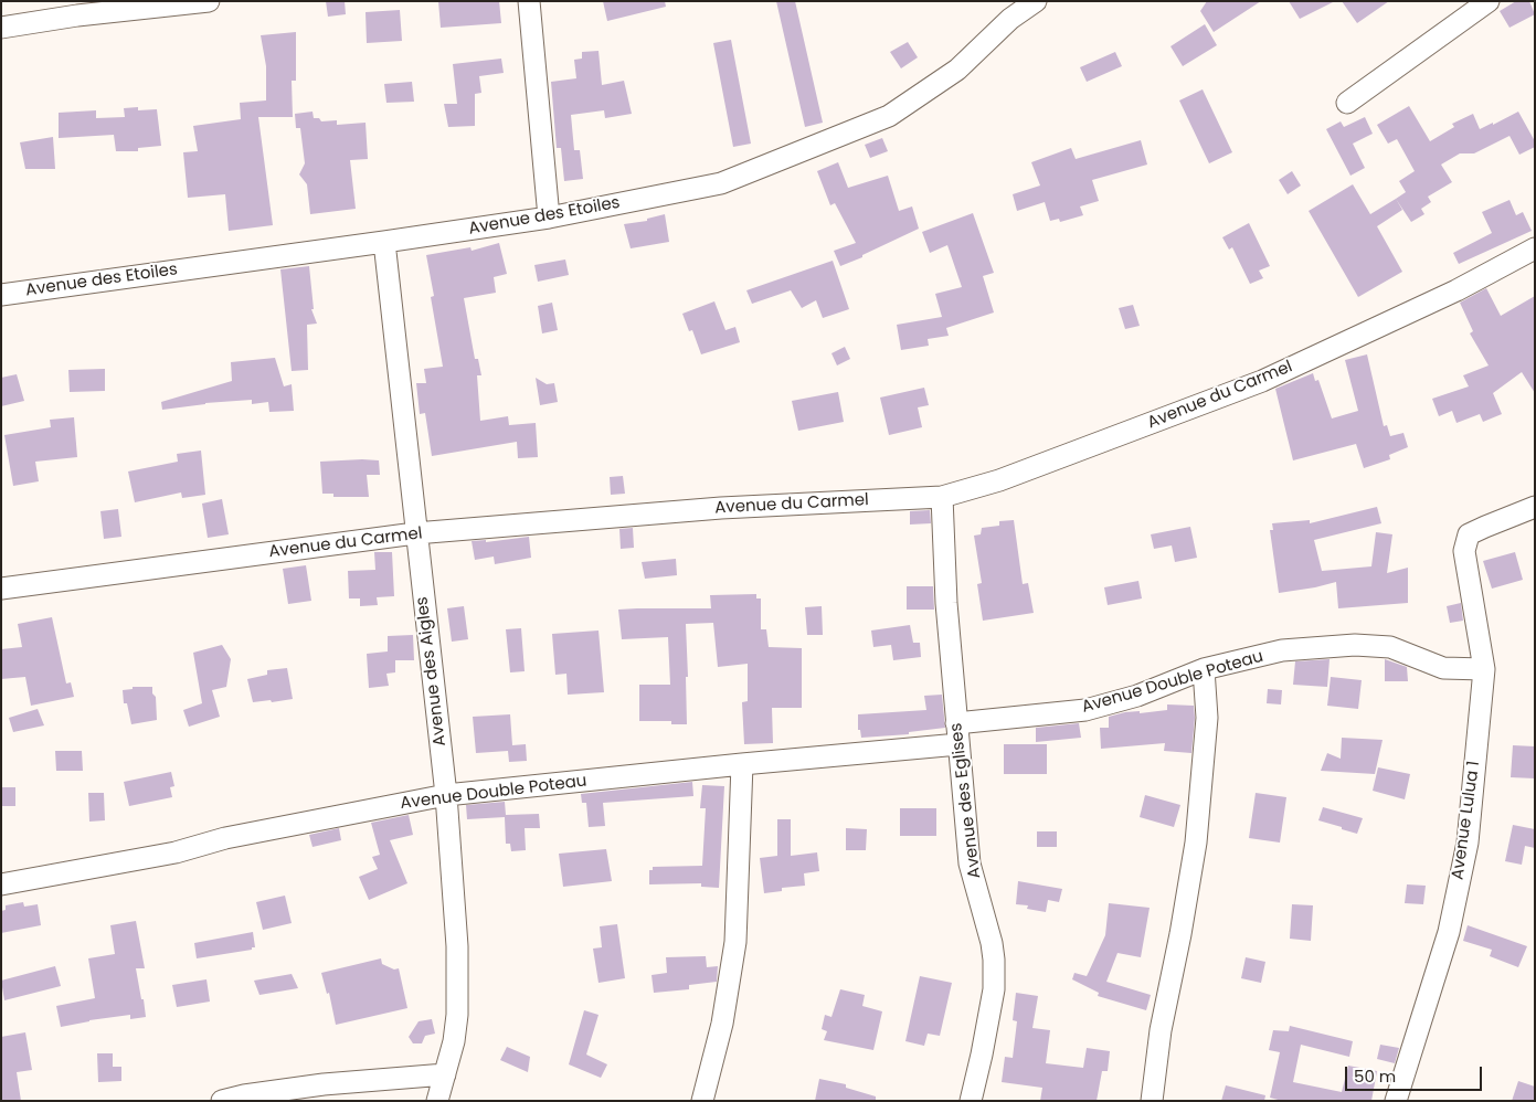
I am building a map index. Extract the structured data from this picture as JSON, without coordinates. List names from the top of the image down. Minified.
{"streets":{"street":["Avenue des Etoiles","Avenue du Carmel","Avenue des Aigles","Avenue Double Poteau","Avenue des Eglises","Avenue Lulua 1"]},"crossings":[["Avenue des Etoiles","Avenue des Aigles"],["Avenue du Carmel","Avenue des Aigles"],["Avenue du Carmel","Avenue des Eglises"],["Avenue des Aigles","Avenue Double Poteau"],["Avenue Double Poteau","Avenue des Eglises"],["Avenue Double Poteau","Avenue Lulua 1"]],"scale_bar":"50 m"}
